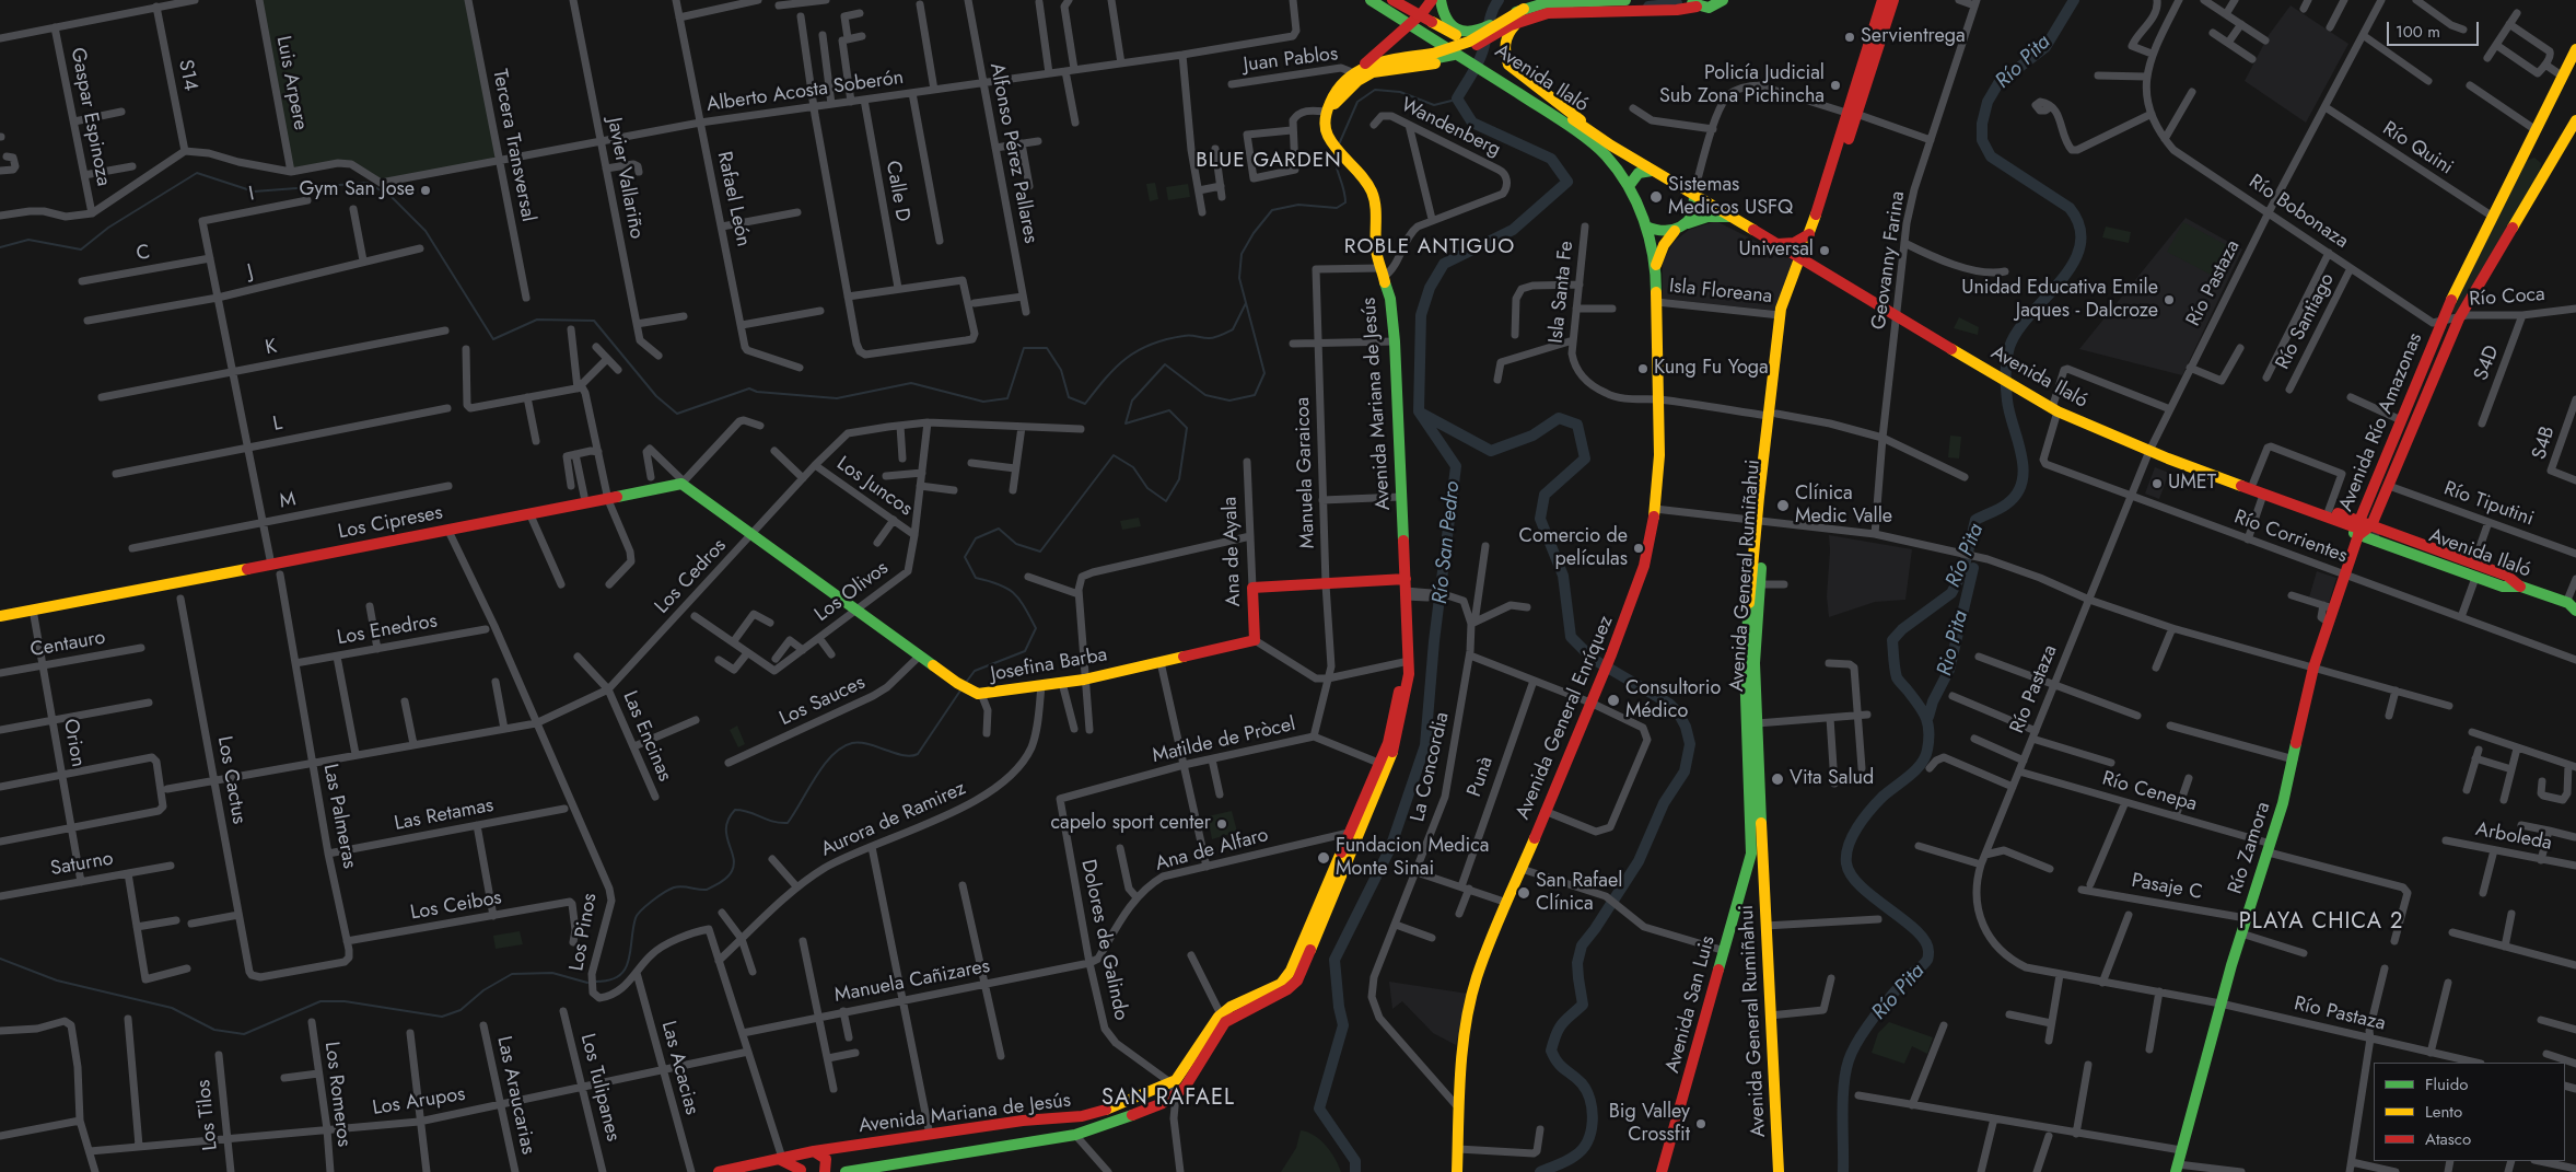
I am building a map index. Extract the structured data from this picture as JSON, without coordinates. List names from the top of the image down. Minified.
{"streets":{"main road":["Avenida Ilaló","Avenida Mariana de Jesús","Avenida Río Amazonas","Los Cipreses","Ana de Ayala","Avenida General Rumiñahui","Josefina Barba","Avenida General Enríquez","Río Zamora","Avenida San Luis"],"street":["Juan Pablos","S14","Luis Arpere","Alberto Acosta Soberón","Gaspar Espinoza","Wandenberg","Tercera Transversal","Río Quini","Alfonso Pérez Pallares","Javier Vallariño","Calle D","I","Rafael León","Río Bobonaza","C","Geovanny Farina","J","Río Pastaza","Isla Santa Fe","Isla Floreana","Río Coca","Río Santiago","K","S4D","L","S4B","Manuela Garaicoa","Los Juncos","M","Río Tiputini","Río Corrientes","Los Cedros","Los Olivos","Los Enedros","Centauro","Los Sauces","Las Encinas","Matilde de Pròcel","Orion","La Concordia","Punà","Los Cactus","Río Cenepa","Las Retamas","Las Palmeras","Aurora de Ramirez","Arboleda","Ana de Alfaro","Saturno","Pasaje C","Los Ceibos","Los Pinos","Dolores de Galindo","Manuela Cañizares","Las Acacias","Los Tulipanes","Los Romeros","Las Araucarias","Los Arupos","Los Tilos"]},"crossings":[["Avenida Ilaló","Geovanny Farina"],["Avenida Ilaló","Río Pastaza"],["Avenida Ilaló","Avenida Río Amazonas"],["Avenida Ilaló","Río Corrientes"],["Avenida Ilaló","Avenida General Rumiñahui"],["Avenida Ilaló","Avenida General Enríquez"],["Avenida Ilaló","Río Zamora"],["Luis Arpere","Alberto Acosta Soberón"],["Alberto Acosta Soberón","Tercera Transversal"],["Alberto Acosta Soberón","Alfonso Pérez Pallares"],["Alberto Acosta Soberón","Javier Vallariño"],["Alberto Acosta Soberón","Calle D"],["Alberto Acosta Soberón","Rafael León"],["Wandenberg","Avenida Mariana de Jesús"],["Wandenberg","Manuela Garaicoa"],["Río Quini","Río Pastaza"],["Río Quini","Avenida Río Amazonas"],["I","C"],["Río Bobonaza","Río Pastaza"],["Río Bobonaza","Río Coca"],["Río Bobonaza","Río Santiago"],["Río Bobonaza","Avenida Río Amazonas"],["Río Pastaza","Río Corrientes"],["Río Pastaza","Río Cenepa"],["Río Pastaza","Río Zamora"],["Isla Santa Fe","Avenida General Enríquez"],["Isla Floreana","Avenida General Rumiñahui"],["Isla Floreana","Avenida General Enríquez"],["Río Coca","S4D"],["Río Coca","Avenida Río Amazonas"],["Avenida Mariana de Jesús","Manuela Garaicoa"],["Avenida Mariana de Jesús","Matilde de Pròcel"],["Avenida Mariana de Jesús","Ana de Alfaro"],["Avenida Mariana de Jesús","Los Pinos"],["Avenida Mariana de Jesús","Dolores de Galindo"],["Avenida Río Amazonas","Río Tiputini"],["Avenida Río Amazonas","Río Zamora"],["Manuela Garaicoa","Matilde de Pròcel"],["Los Juncos","Los Cedros"],["Los Juncos","Los Olivos"],["Los Cipreses","Josefina Barba"],["Los Cipreses","Orion"],["Los Cipreses","Los Pinos"],["Río Corrientes","Río Zamora"],["Ana de Ayala","Josefina Barba"],["Avenida General Rumiñahui","Avenida San Luis"],["Los Cedros","Los Olivos"],["Los Cedros","Josefina Barba"],["Los Cedros","Las Encinas"],["Los Cedros","Los Cactus"],["Los Cedros","Las Palmeras"],["Los Cedros","Los Pinos"],["Los Olivos","Josefina Barba"],["Los Enedros","Las Palmeras"],["Centauro","Orion"],["Josefina Barba","Los Sauces"],["Josefina Barba","Aurora de Ramirez"],["Avenida General Enríquez","La Concordia"],["Matilde de Pròcel","Dolores de Galindo"],["Orion","Saturno"],["Los Cactus","Las Palmeras"],["Los Cactus","Los Ceibos"],["Río Cenepa","Río Zamora"],["Las Retamas","Las Palmeras"],["Las Palmeras","Los Ceibos"],["Aurora de Ramirez","Los Pinos"],["Río Zamora","Pasaje C"],["Ana de Alfaro","Dolores de Galindo"],["Ana de Alfaro","Manuela Cañizares"],["Los Pinos","Manuela Cañizares"],["Los Pinos","Las Acacias"],["Los Pinos","Los Arupos"],["Dolores de Galindo","Manuela Cañizares"],["Las Acacias","Los Arupos"],["Los Tulipanes","Los Arupos"],["Los Romeros","Los Arupos"],["Las Araucarias","Los Arupos"],["Los Arupos","Los Tilos"]],"districts":["BLUE GARDEN","ROBLE ANTIGUO","PLAYA CHICA 2","SAN RAFAEL"],"water":["Río Pita","Río San Pedro","Rio Pita"],"places":["Servientrega","Policía Judicial Sub Zona Pichincha","Gym San Jose","Sistemas Medicos USFQ","Universal","Unidad Educativa Emile Jaques - Dalcroze","Kung Fu Yoga","UMET","Clínica Medic Valle","Comercio de películas","Consultorio Médico","Vita Salud","capelo sport center","Fundacion Medica Monte Sinai","San Rafael Clínica","Big Valley Crossfit"],"legend":["Fluido","Lento","Atasco"],"scale_bar":"100 m"}
